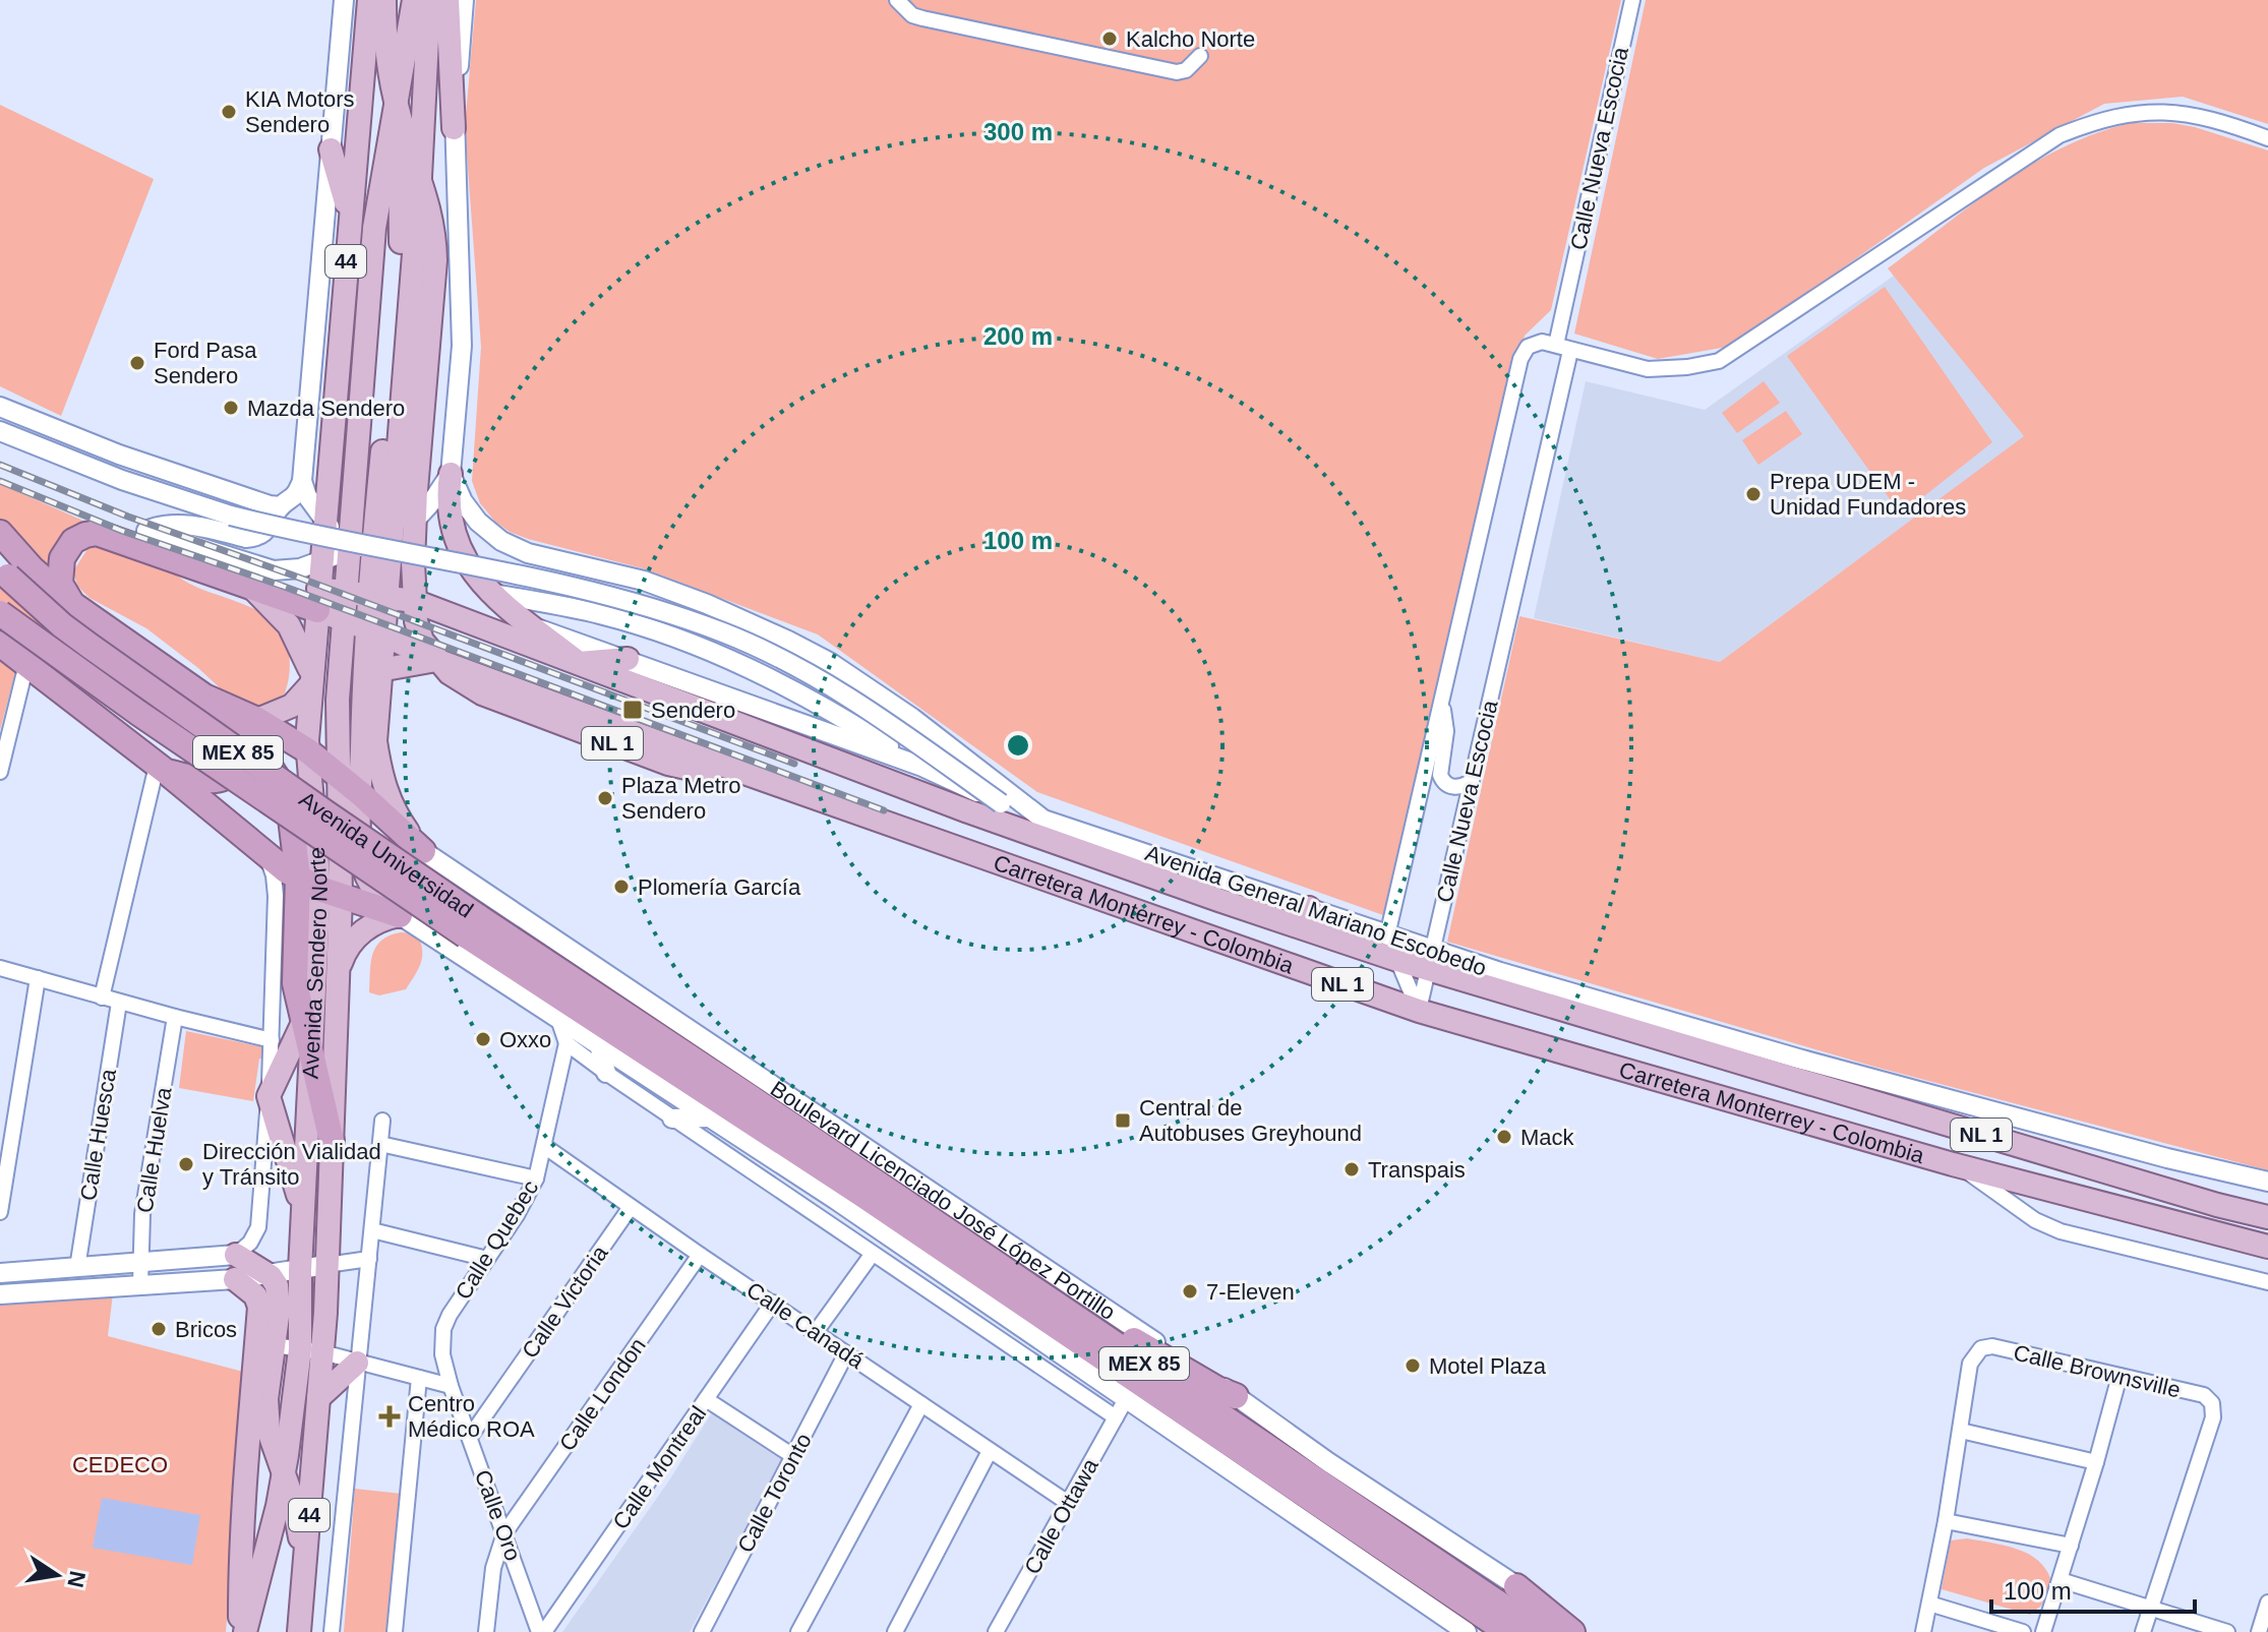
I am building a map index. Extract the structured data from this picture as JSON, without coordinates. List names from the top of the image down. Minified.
{"streets":{"highway":["NL 1","MEX 85","Avenida Universidad","Boulevard Licenciado José López Portillo"],"main road":["44","Carretera Monterrey - Colombia","Avenida Sendero Norte"],"street":["Calle Nueva Escocia","Avenida General Mariano Escobedo","Calle Huesca","Calle Huelva","Calle Quebec","Calle Victoria","Calle Canadá","Calle Brownsville","Calle London","Calle Montreal","Calle Toronto","Calle Oro","Calle Ottawa"]},"crossings":[["Calle Nueva Escocia","Avenida General Mariano Escobedo"],["Calle Nueva Escocia","Carretera Monterrey - Colombia"],["NL 1","Carretera Monterrey - Colombia"],["NL 1","Avenida Sendero Norte"],["Avenida Universidad","Boulevard Licenciado José López Portillo"],["Avenida General Mariano Escobedo","Carretera Monterrey - Colombia"],["Carretera Monterrey - Colombia","Avenida Sendero Norte"],["Calle Quebec","Calle Canadá"],["Calle Quebec","Calle Oro"],["Calle Victoria","Calle Canadá"],["Calle Victoria","Calle Oro"],["Calle Canadá","Calle London"],["Calle Canadá","Calle Montreal"],["Calle Canadá","Calle Toronto"],["Calle Canadá","Calle Ottawa"],["Calle London","Calle Oro"],["Calle Montreal","Calle Oro"]],"parks":["CEDECO"],"places":{"other":["Kalcho Norte","KIA Motors Sendero","Ford Pasa Sendero","Mazda Sendero","Prepa UDEM - Unidad Fundadores","Plaza Metro Sendero","Plomería García","Oxxo","Mack","Dirección Vialidad y Tránsito","Transpais","7-Eleven","Bricos","Motel Plaza"],"transit":["Sendero","Central de Autobuses Greyhound"],"health":["Centro Médico ROA"]},"scale_bar":"100 m","north":"right","rings":["300 m","200 m","100 m"]}
